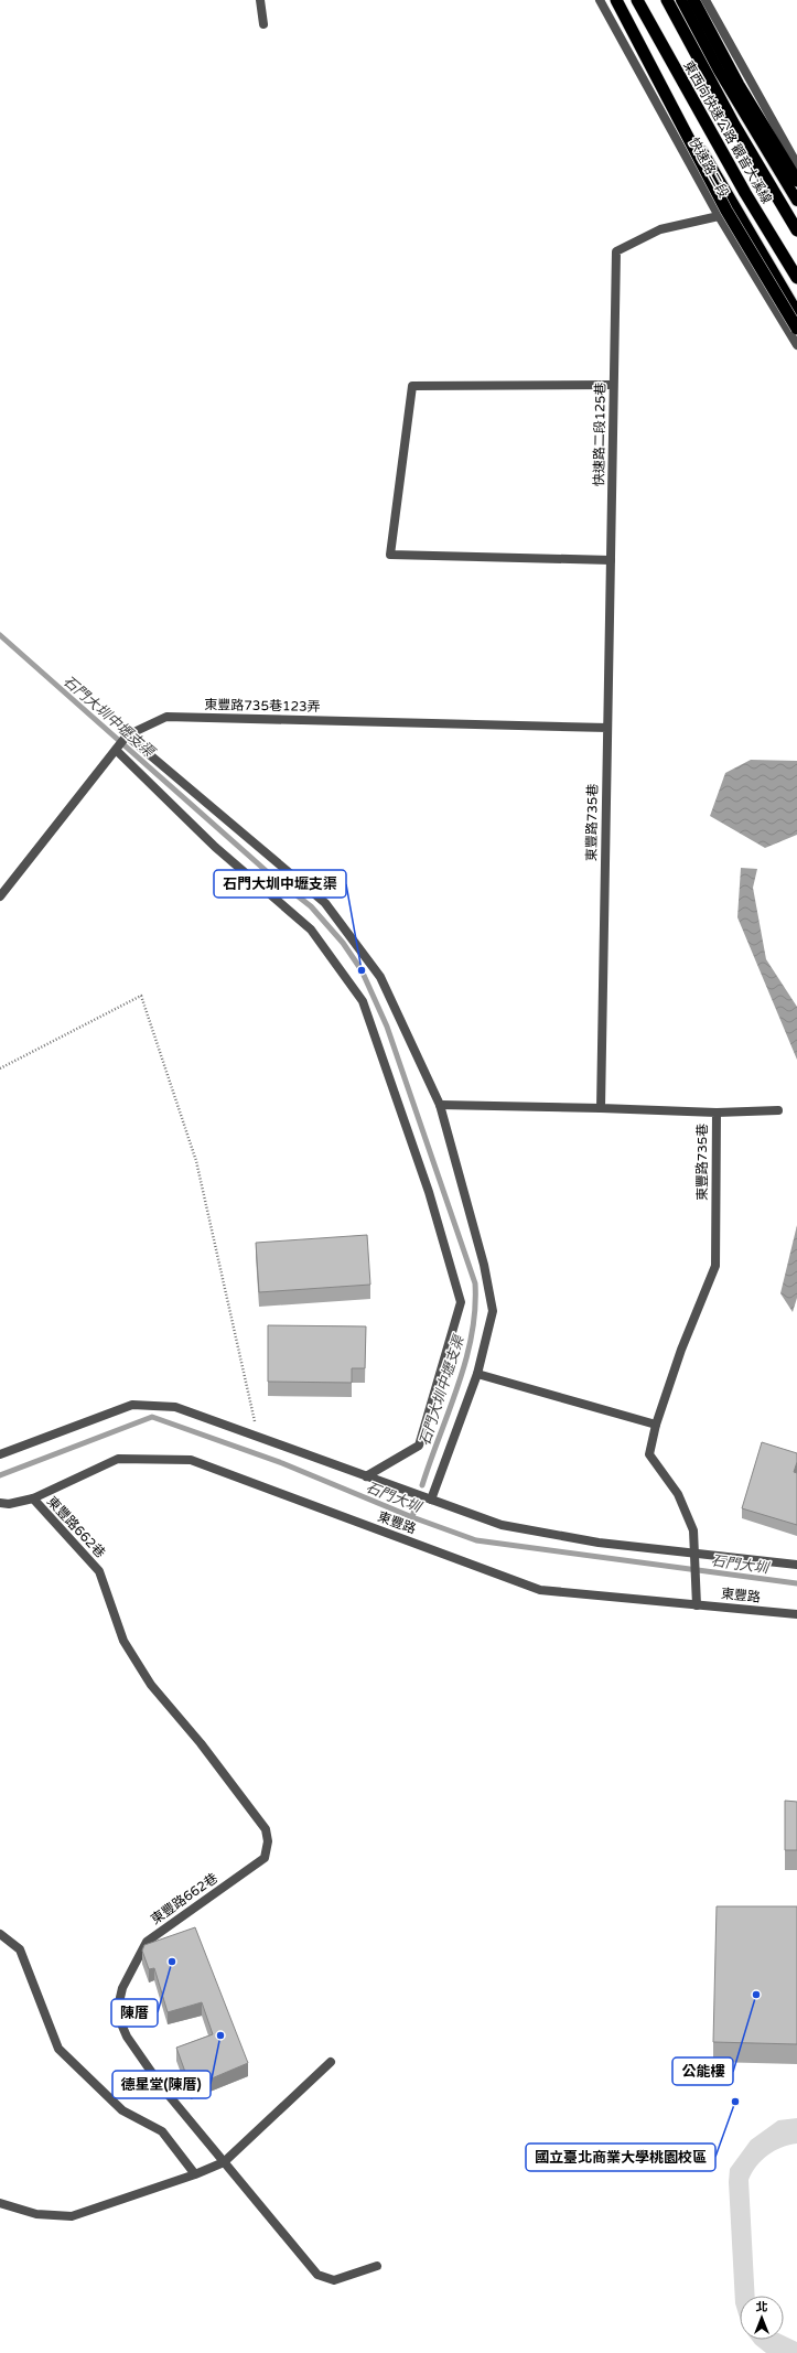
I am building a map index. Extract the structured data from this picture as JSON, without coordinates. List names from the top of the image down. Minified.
{"streets":{"highway":["東西向快速公路 觀音大溪線"],"main road":["快速路二段"],"street":["快速路二段125巷","東豐路735巷123弄","東豐路735巷","東豐路","東豐路662巷"]},"crossings":[["快速路二段","快速路二段125巷"],["快速路二段125巷","東豐路735巷123弄"],["快速路二段125巷","東豐路735巷"],["東豐路735巷123弄","東豐路735巷"],["東豐路735巷","東豐路"],["東豐路","東豐路662巷"]],"water":["石門大圳中壢支渠","石門大圳"],"places":["石門大圳中壢支渠","陳厝","公能樓","德星堂(陳厝)","國立臺北商業大學桃園校區"],"north":"top"}
